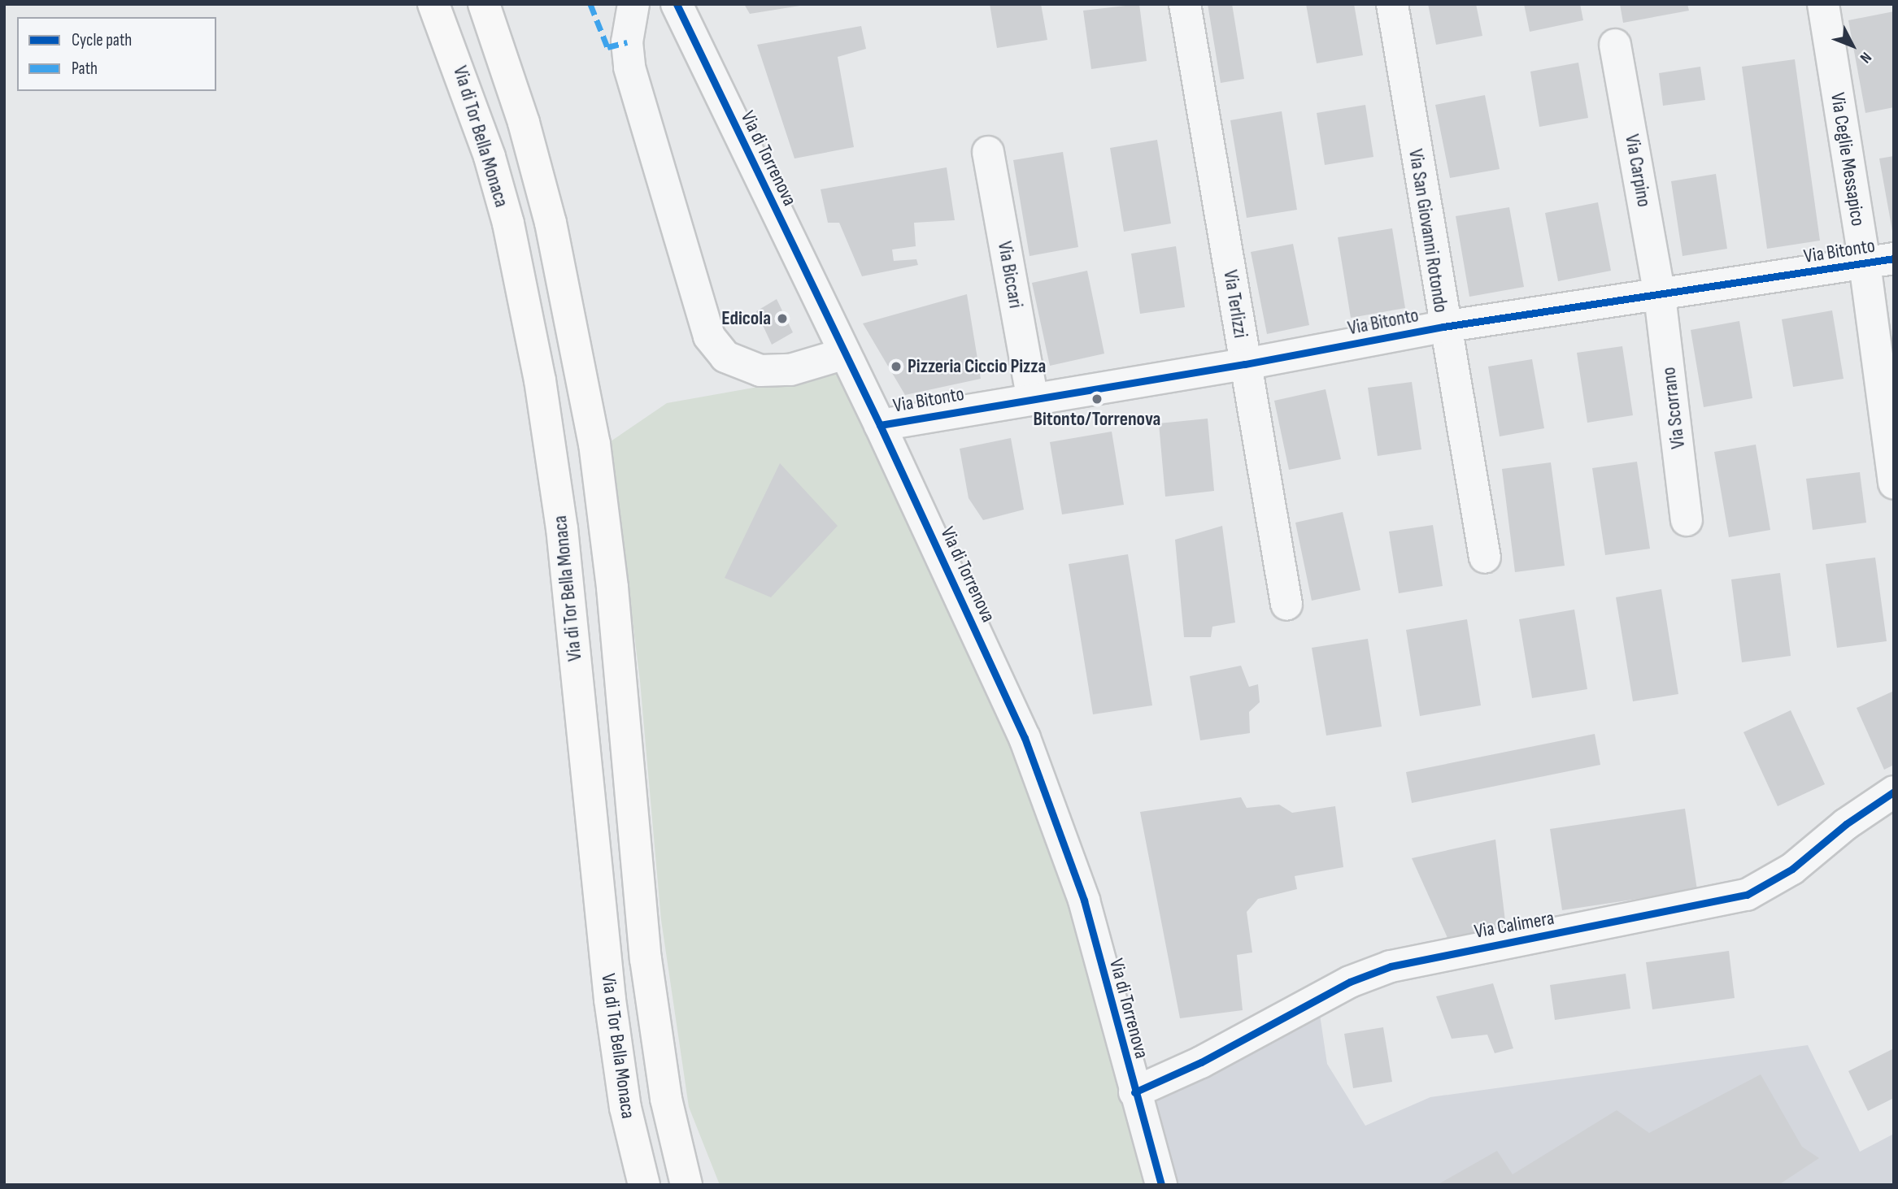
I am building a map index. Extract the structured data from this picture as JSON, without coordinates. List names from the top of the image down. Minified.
{"streets":{"main road":["Via di Tor Bella Monaca"],"street":["Via di Torrenova","Via Ceglie Messapico","Via Carpino","Via San Giovanni Rotondo","Via Bitonto","Via Biccari","Via Terlizzi","Via Scorrano","Via Calimera"]},"crossings":[["Via di Torrenova","Via Bitonto"],["Via di Torrenova","Via Calimera"],["Via Ceglie Messapico","Via Bitonto"],["Via Carpino","Via Bitonto"],["Via Carpino","Via Scorrano"],["Via San Giovanni Rotondo","Via Bitonto"],["Via Bitonto","Via Biccari"],["Via Bitonto","Via Terlizzi"],["Via Bitonto","Via Scorrano"]],"places":["Edicola","Pizzeria Ciccio Pizza","Bitonto/Torrenova"],"legend":["Cycle path","Path"],"north":"bottom right"}
